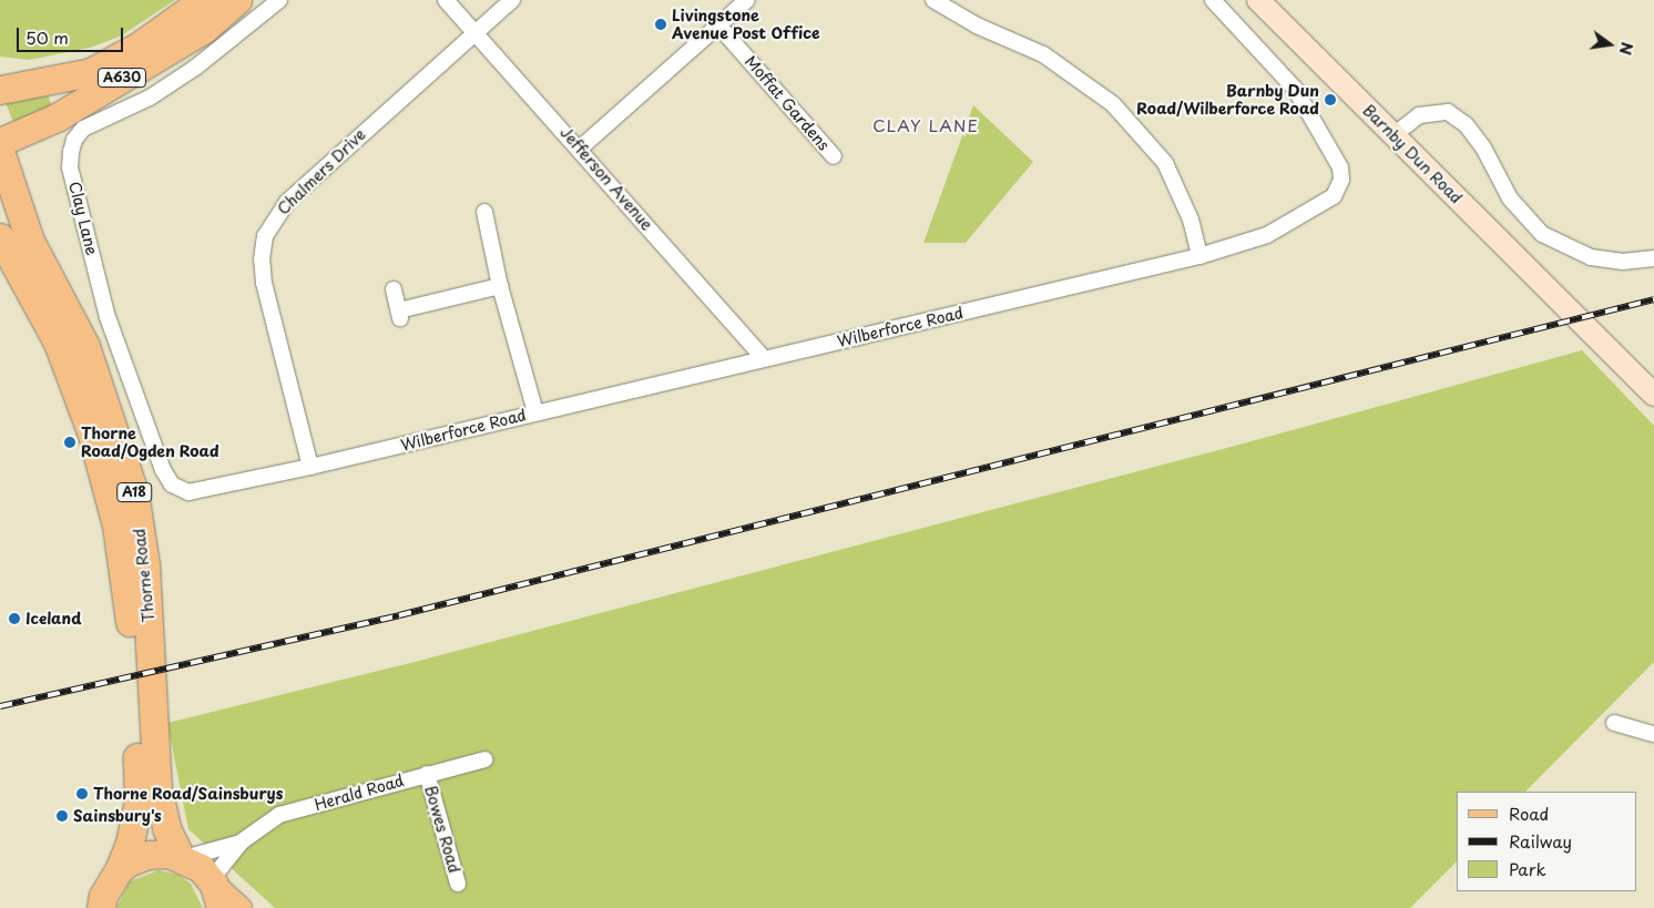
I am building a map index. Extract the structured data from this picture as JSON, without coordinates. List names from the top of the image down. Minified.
{"streets":{"highway":["A630","A18","Thorne Road"],"street":["Moffat Gardens","Barnby Dun Road","Chalmers Drive","Jefferson Avenue","Clay Lane","Wilberforce Road","Herald Road","Bowes Road"]},"crossings":[["Chalmers Drive","Jefferson Avenue"],["Chalmers Drive","Wilberforce Road"],["Jefferson Avenue","Wilberforce Road"],["Clay Lane","Wilberforce Road"],["A18","Thorne Road"],["A18","Herald Road"],["Thorne Road","Herald Road"],["Herald Road","Bowes Road"]],"districts":["CLAY LANE"],"places":["Livingstone Avenue Post Office","Barnby Dun Road/Wilberforce Road","Thorne Road/Ogden Road","Iceland","Thorne Road/Sainsburys","Sainsbury's"],"legend":["Road","Railway","Park"],"scale_bar":"50 m","north":"right"}
